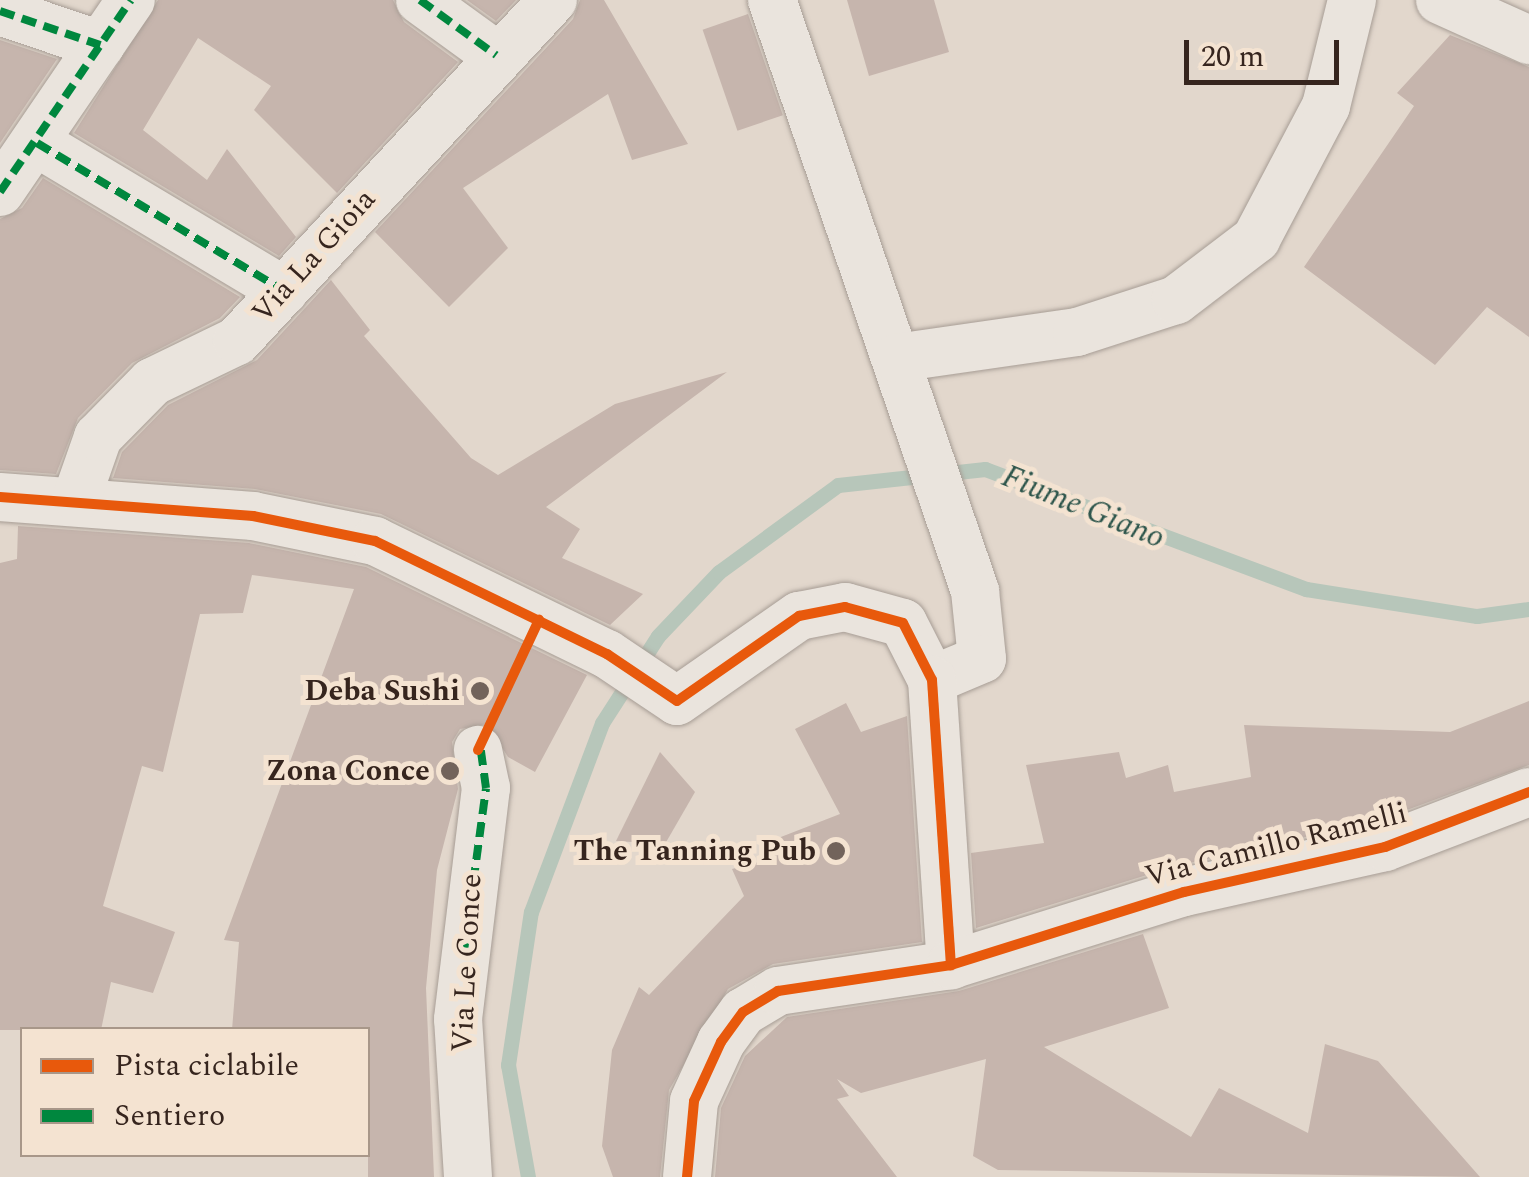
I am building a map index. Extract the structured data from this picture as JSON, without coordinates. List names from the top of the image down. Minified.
{"streets":{"street":["Via La Gioia","Via Camillo Ramelli","Via Le Conce"]},"water":["Fiume Giano"],"places":["Deba Sushi","Zona Conce","The Tanning Pub"],"legend":["Pista ciclabile","Sentiero"],"scale_bar":"20 m"}
